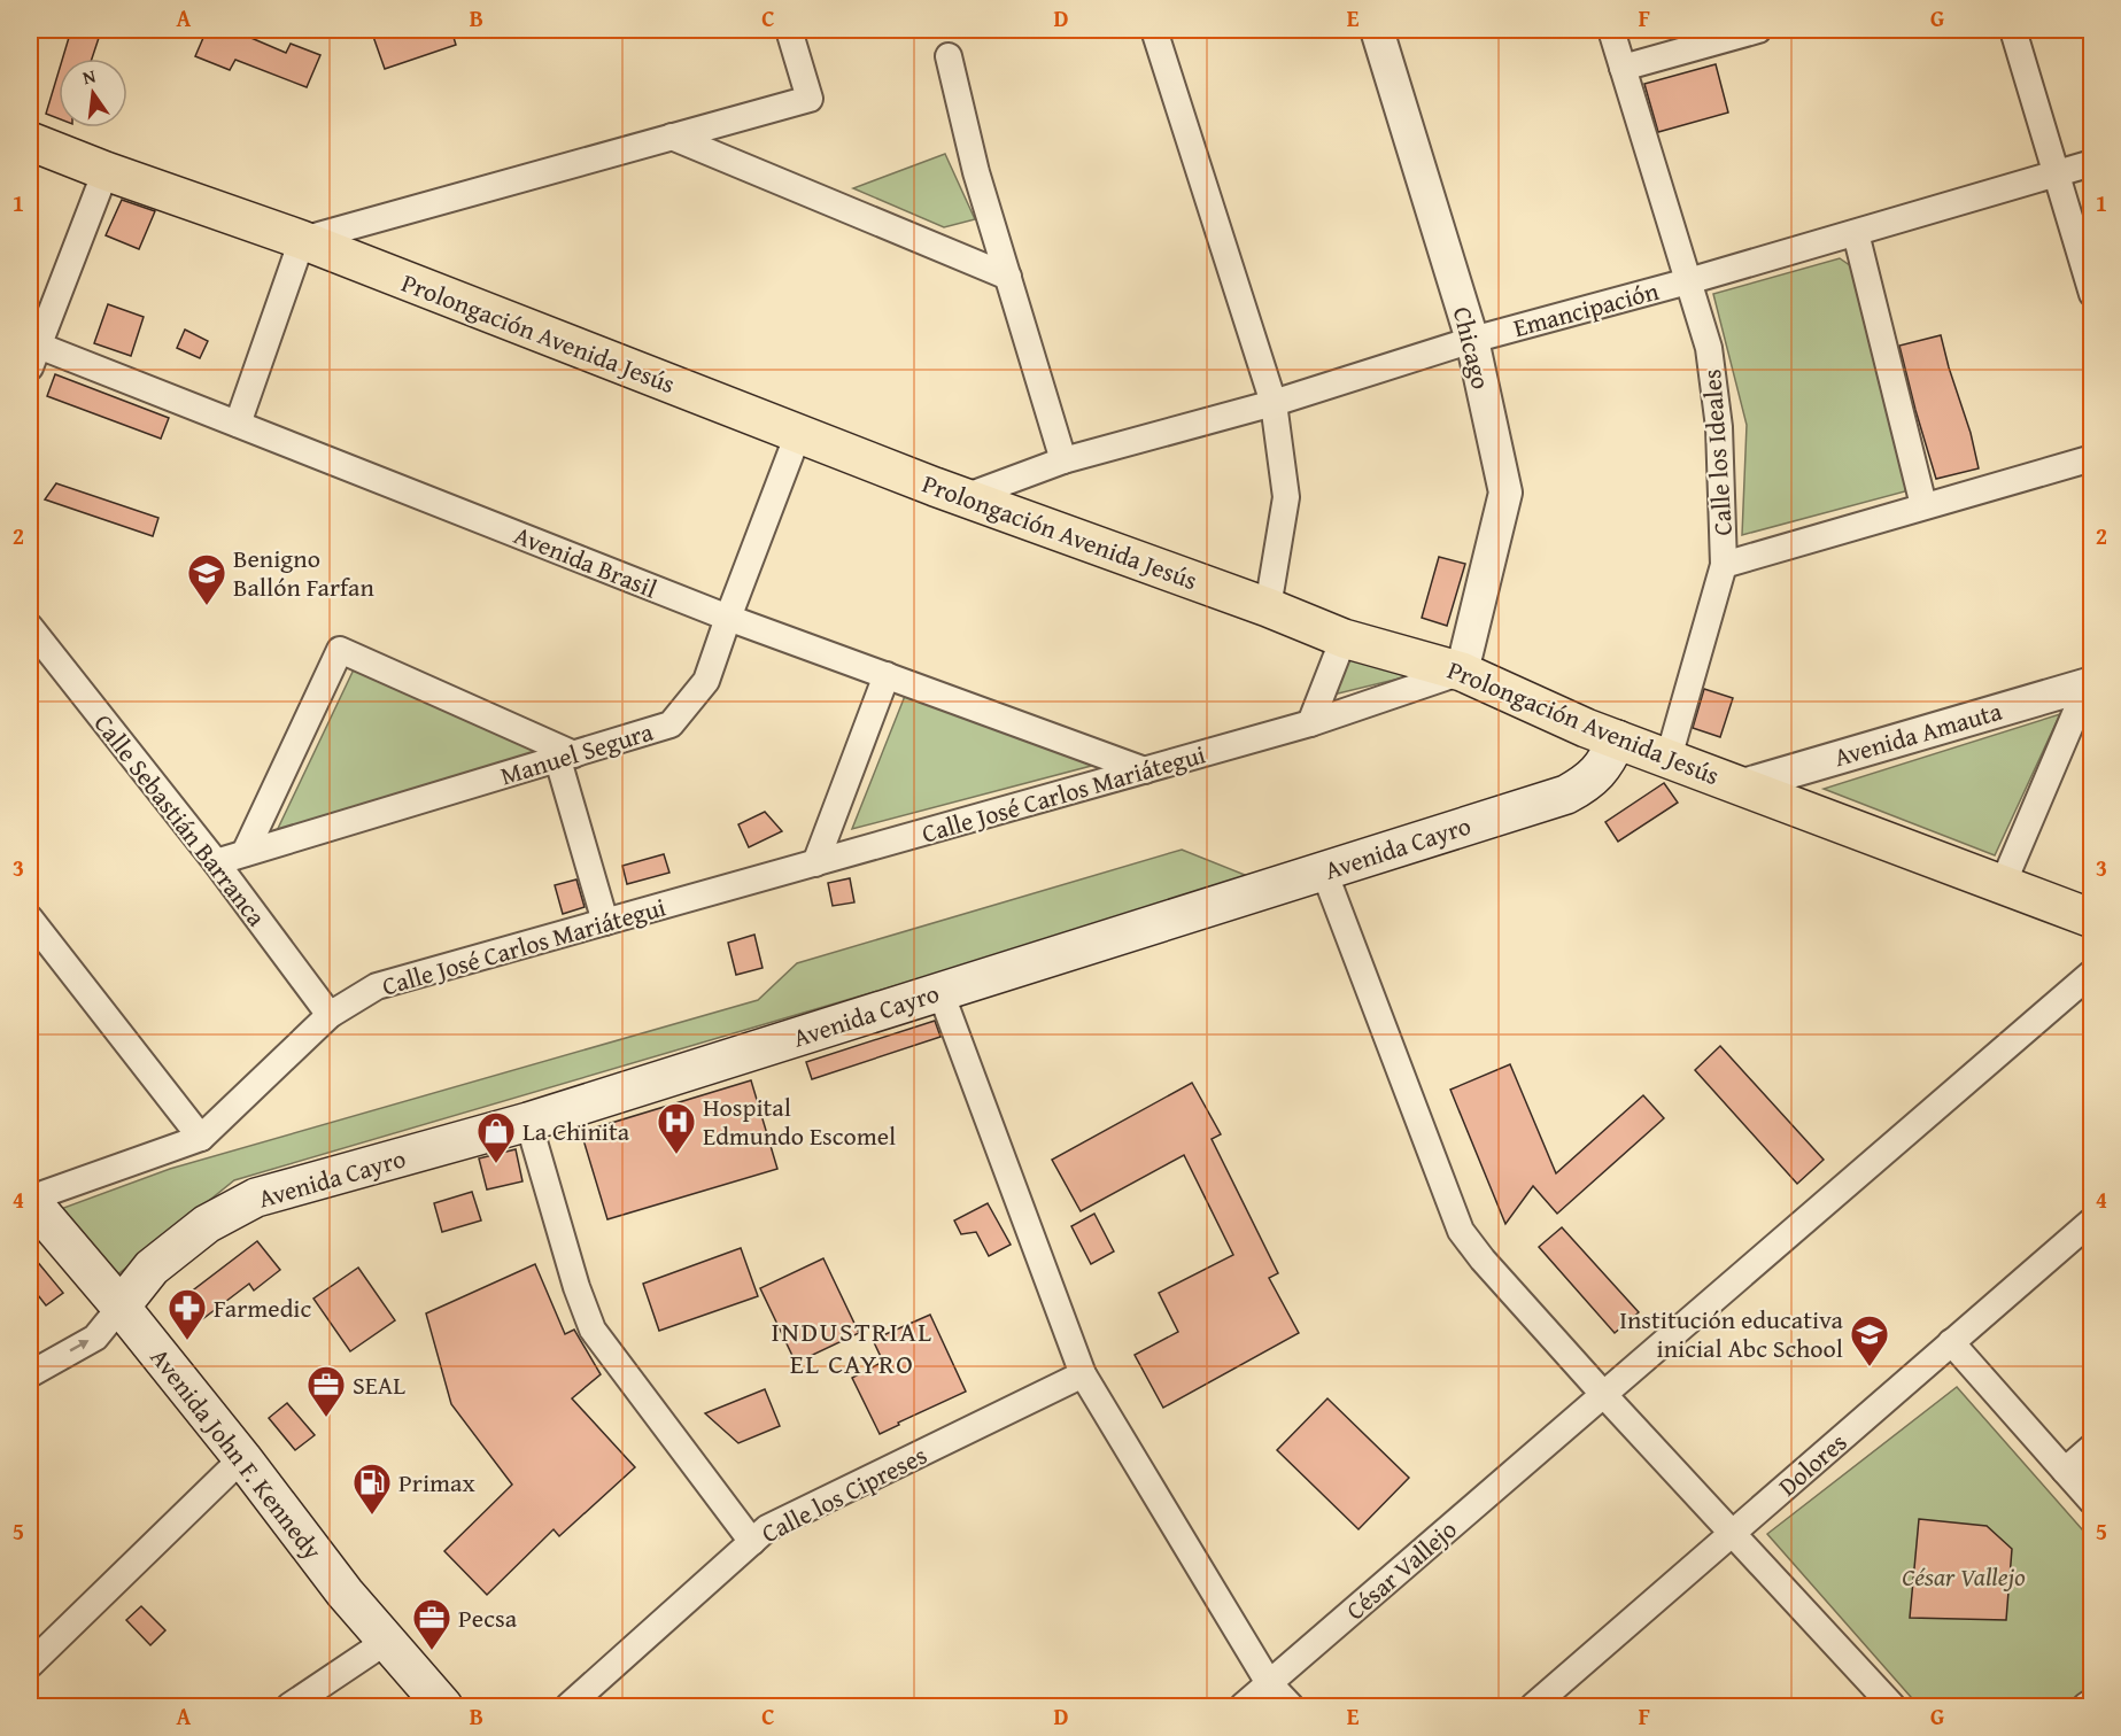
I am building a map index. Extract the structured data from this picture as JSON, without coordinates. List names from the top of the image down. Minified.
{"streets":{"main road":["Prolongación Avenida Jesús","Avenida Cayro","Avenida John F. Kennedy"],"street":["Emancipación","Chicago","Calle los Ideales","Avenida Brasil","Avenida Amauta","Manuel Segura","Calle José Carlos Mariátegui","Calle Sebastián Barranca","Dolores","Calle los Cipreses","César Vallejo"]},"crossings":[["Emancipación","Prolongación Avenida Jesús"],["Emancipación","Chicago"],["Emancipación","Calle los Ideales"],["Prolongación Avenida Jesús","Chicago"],["Prolongación Avenida Jesús","Calle los Ideales"],["Prolongación Avenida Jesús","Avenida Amauta"],["Prolongación Avenida Jesús","Manuel Segura"],["Prolongación Avenida Jesús","Calle José Carlos Mariátegui"],["Prolongación Avenida Jesús","Avenida Cayro"],["Chicago","Calle José Carlos Mariátegui"],["Avenida Brasil","Manuel Segura"],["Avenida Brasil","Calle José Carlos Mariátegui"],["Manuel Segura","Calle Sebastián Barranca"],["Calle José Carlos Mariátegui","Calle Sebastián Barranca"],["Avenida Cayro","Avenida John F. Kennedy"]],"districts":["INDUSTRIAL EL CAYRO"],"parks":["César Vallejo"],"places":{"school or university":["Benigno Ballón Farfan","Institución educativa inicial Abc School"],"hospital":["Hospital Edmundo Escomel"],"shop":["La Chinita"],"pharmacy":["Farmedic"],"office":["SEAL","Pecsa"],"fuel station":["Primax"]},"north":"top","grid":{"columns":["A","B","C","D","E","F","G"],"rows":["1","2","3","4","5"]}}
